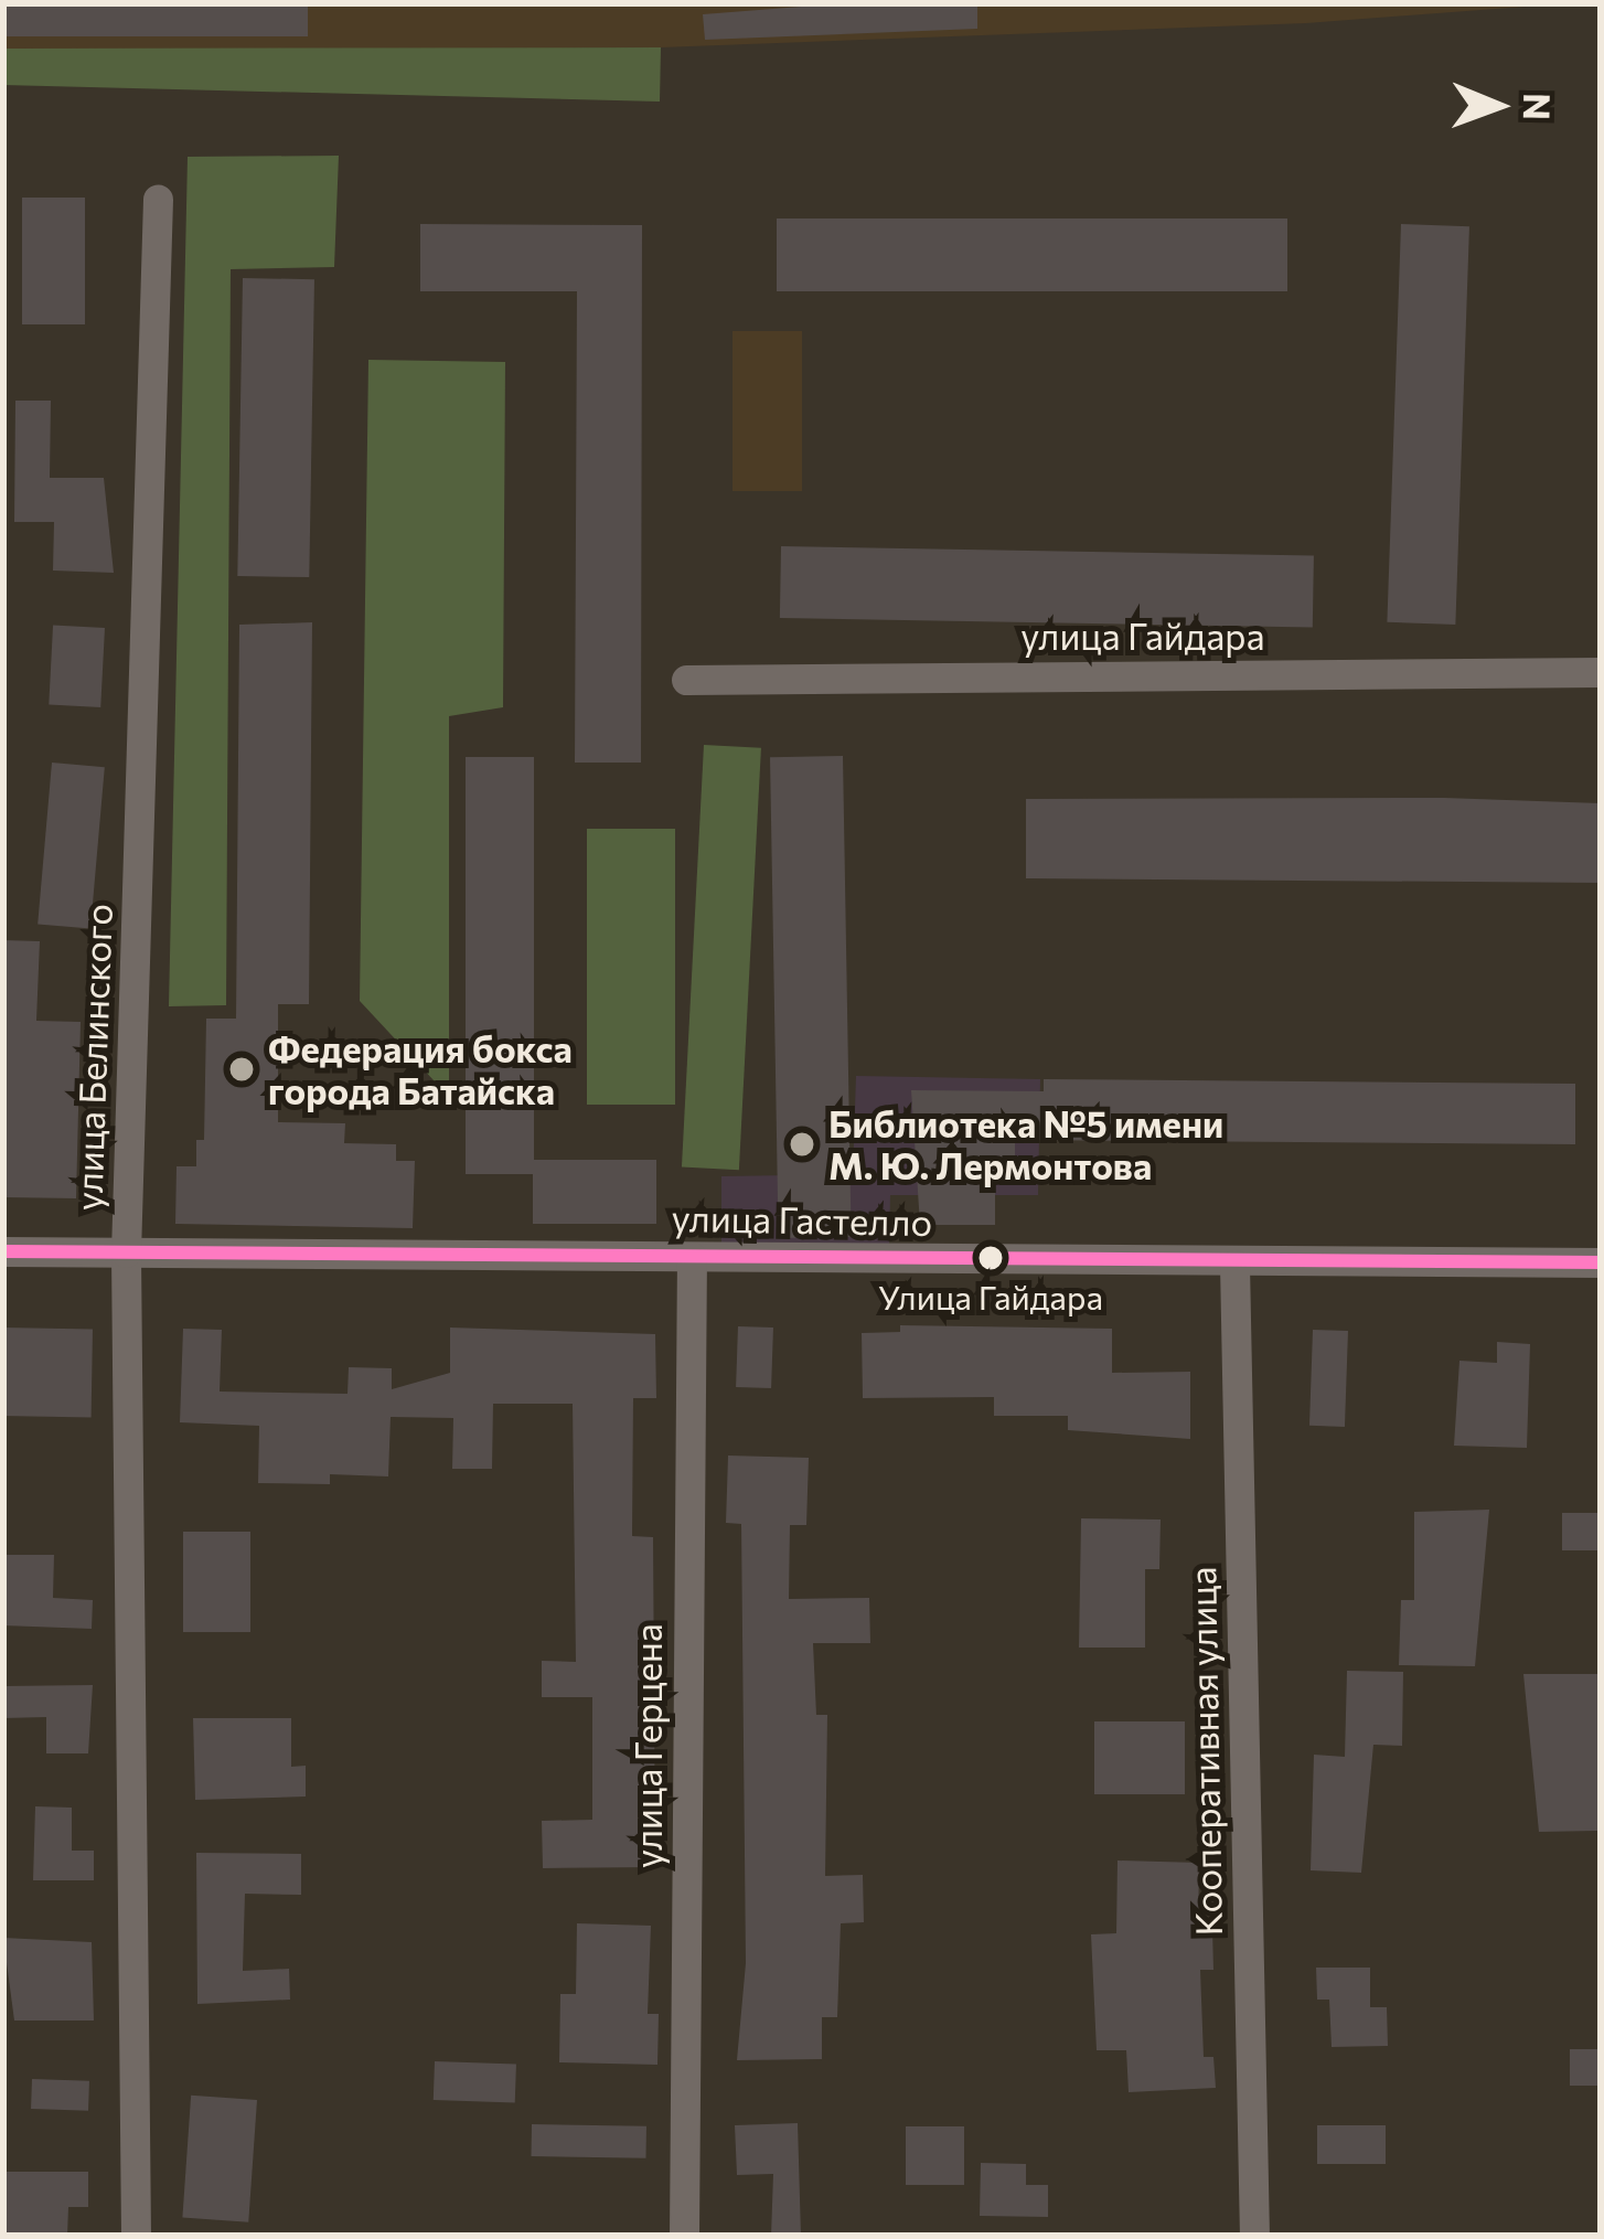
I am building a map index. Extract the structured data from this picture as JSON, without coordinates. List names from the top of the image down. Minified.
{"streets":{"street":["улица Гайдара","улица Белинского","улица Гастелло","улица Герцена","Кооперативная улица"]},"crossings":[["улица Белинского","улица Гастелло"],["улица Гастелло","улица Герцена"],["улица Гастелло","Кооперативная улица"]],"places":["Федерация бокса города Батайска","Библиотека №5 имени М. Ю. Лермонтова","Улица Гайдара"],"north":"right"}
